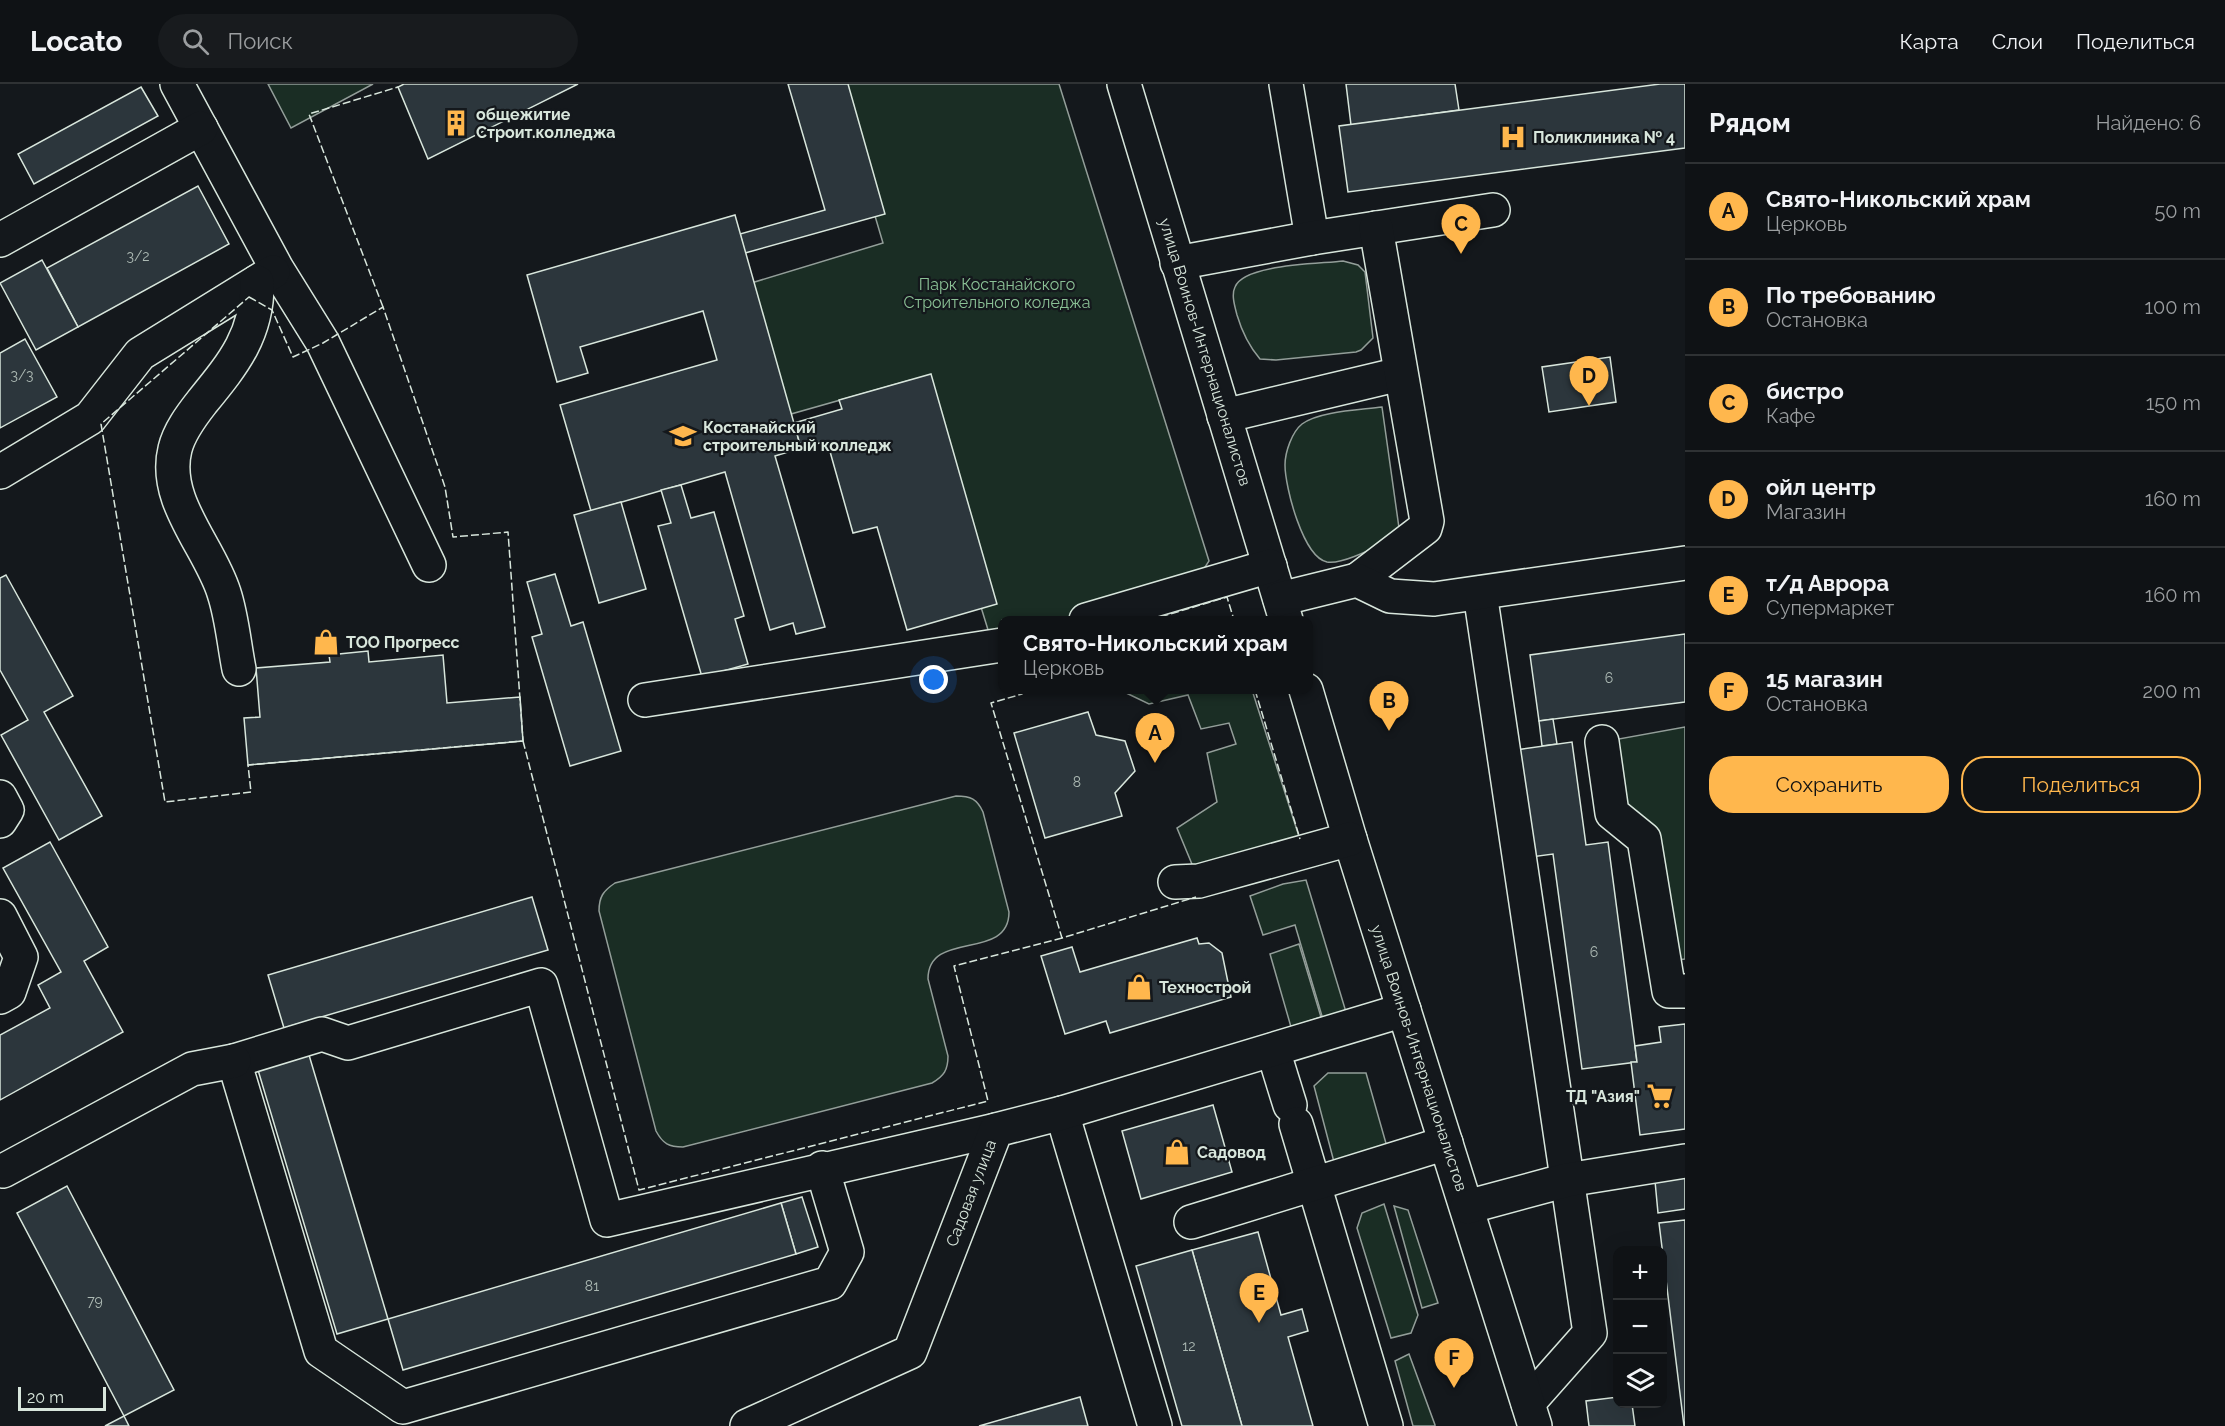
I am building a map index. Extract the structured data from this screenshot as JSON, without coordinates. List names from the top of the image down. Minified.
{"streets":{"street":["улица Воинов-Интернационалистов","Садовая улица"]},"crossings":[["улица Воинов-Интернационалистов","Садовая улица"]],"parks":["Парк Костанайского Строительного коледжа"],"places":{"building":["общежитие Строит.колледжа"],"hospital":["Поликлиника № 4"],"school or university":["Костанайский строительный колледж"],"shop":["ТОО Прогресс","Технострой","Садовод"],"supermarket":["ТД \"Азия\""]},"house_numbers":["3/2","3/3","6","8","6","81","79","12"],"scale_bar":"20 m","page":{"header":"Locato","search":"Поиск","nav":["Карта","Слои","Поделиться"],"heading":["Рядом","Найдено: 6"],"list":[{"mark":"A","name":"Свято-Никольский храм","note":"Церковь","value":"50 m"},{"mark":"B","name":"По требованию","note":"Остановка","value":"100 m"},{"mark":"C","name":"бистро","note":"Кафе","value":"150 m"},{"mark":"D","name":"ойл центр","note":"Магазин","value":"160 m"},{"mark":"E","name":"т/д Аврора","note":"Супермаркет","value":"160 m"},{"mark":"F","name":"15 магазин","note":"Остановка","value":"200 m"}],"pins":["C","D","B","A","E","F"],"popup":["Свято-Никольский храм","Церковь"],"buttons":["Сохранить","Поделиться"],"map_buttons":["+","−"],"scale":"20 m"}}
